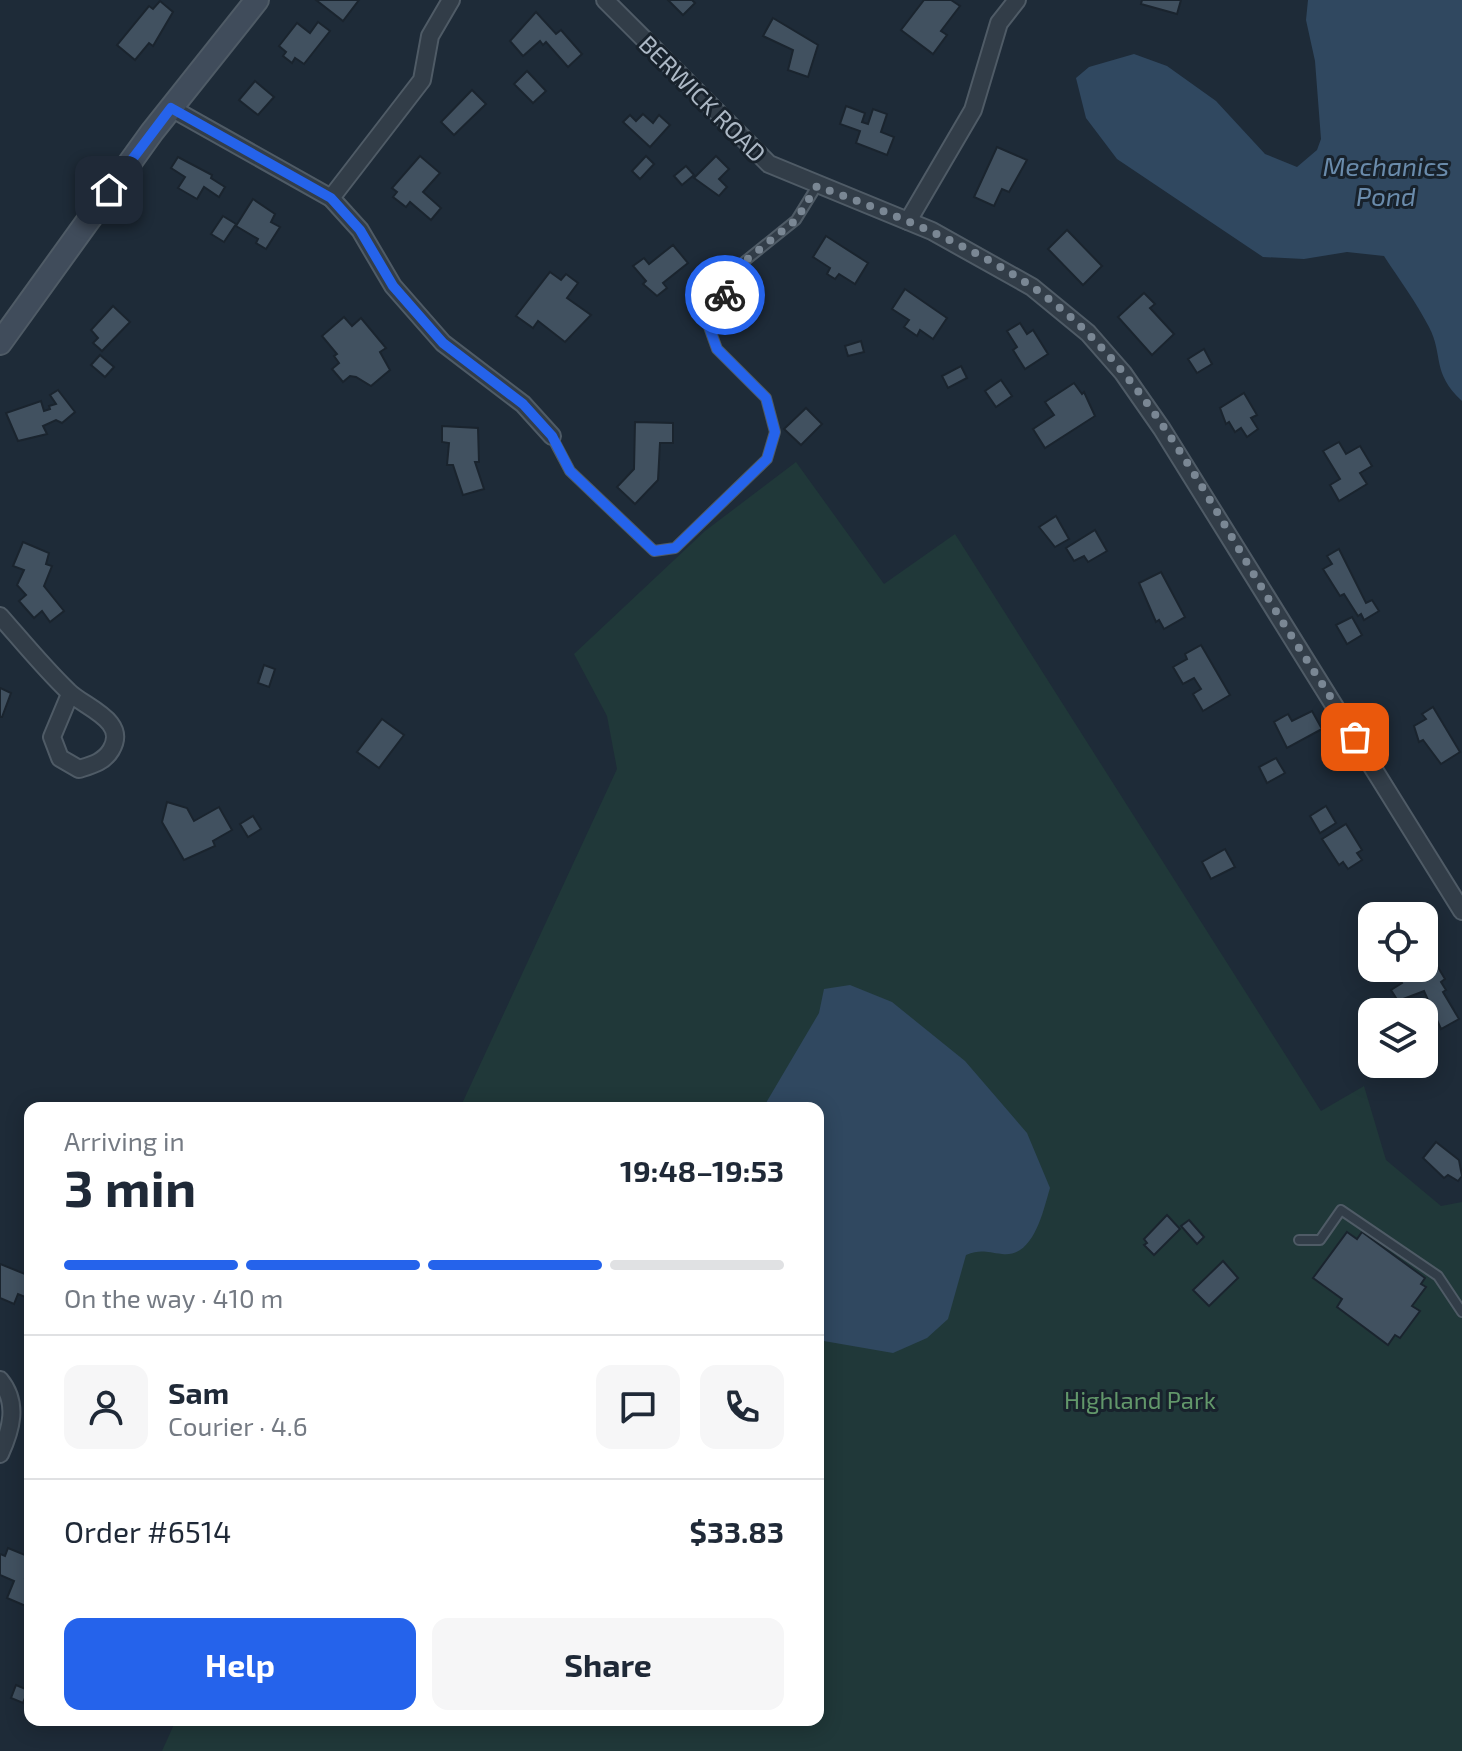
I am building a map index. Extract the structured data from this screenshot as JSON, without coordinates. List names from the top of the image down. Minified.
{"streets":{"street":["BERWICK ROAD"]},"water":["Mechanics Pond"],"parks":["Highland Park"],"page":{"heading":["3 min","Arriving in","19:48–19:53"],"panel":["Sam","Courier · 4.6","Order #6514","$33.83"],"bar":"On the way · 410 m","buttons":["Help","Share"]}}
